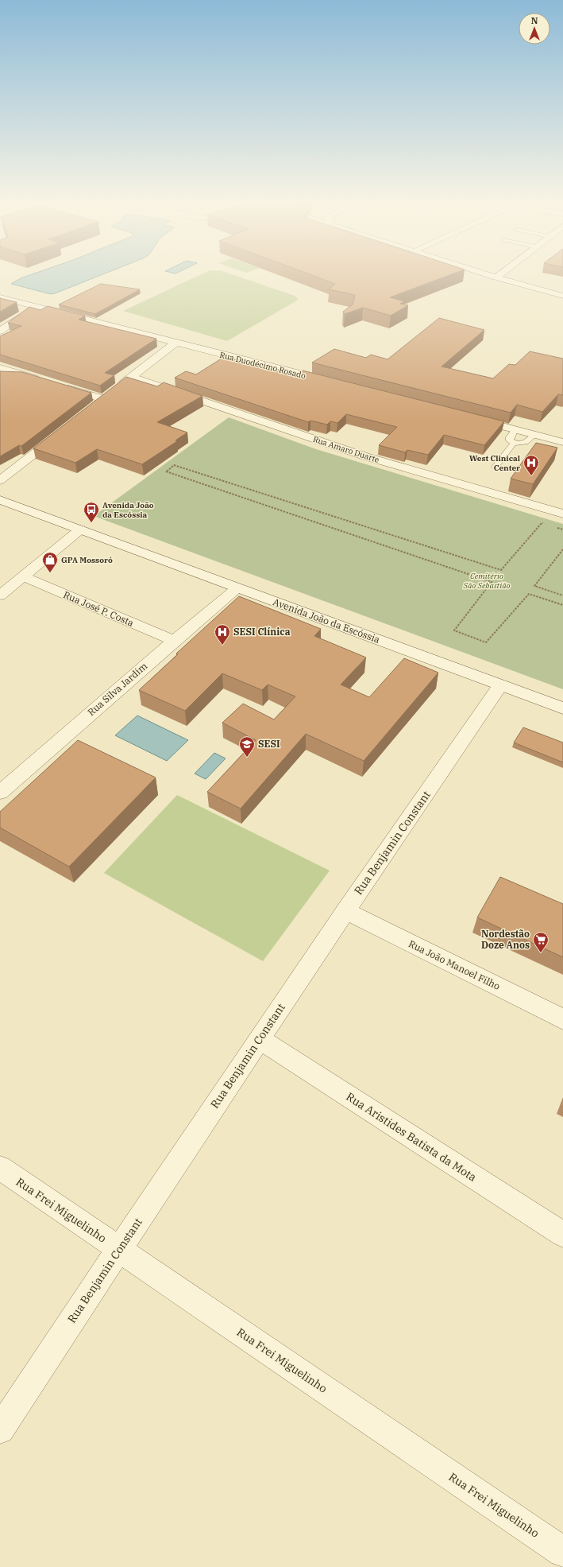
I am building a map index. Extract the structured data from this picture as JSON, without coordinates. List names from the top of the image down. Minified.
{"streets":{"street":["Rua Duodécimo Rosado","Rua Amaro Duarte","Rua José P. Costa","Avenida João da Escóssia","Rua Silva Jardim","Rua Benjamin Constant","Rua João Manoel Filho","Rua Aristides Batista da Mota","Rua Frei Miguelinho"]},"crossings":[["Rua José P. Costa","Rua Silva Jardim"],["Avenida João da Escóssia","Rua Silva Jardim"],["Avenida João da Escóssia","Rua Benjamin Constant"],["Rua Benjamin Constant","Rua João Manoel Filho"],["Rua Benjamin Constant","Rua Aristides Batista da Mota"],["Rua Benjamin Constant","Rua Frei Miguelinho"]],"parks":["Cemitério São Sebastião"],"places":{"hospital":["West Clinical Center","SESI Clínica"],"bus stop":["Avenida João da Escóssia"],"shop":["GPA Mossoró"],"school or university":["SESI"],"supermarket":["Nordestão Doze Anos"]},"north":"top"}
